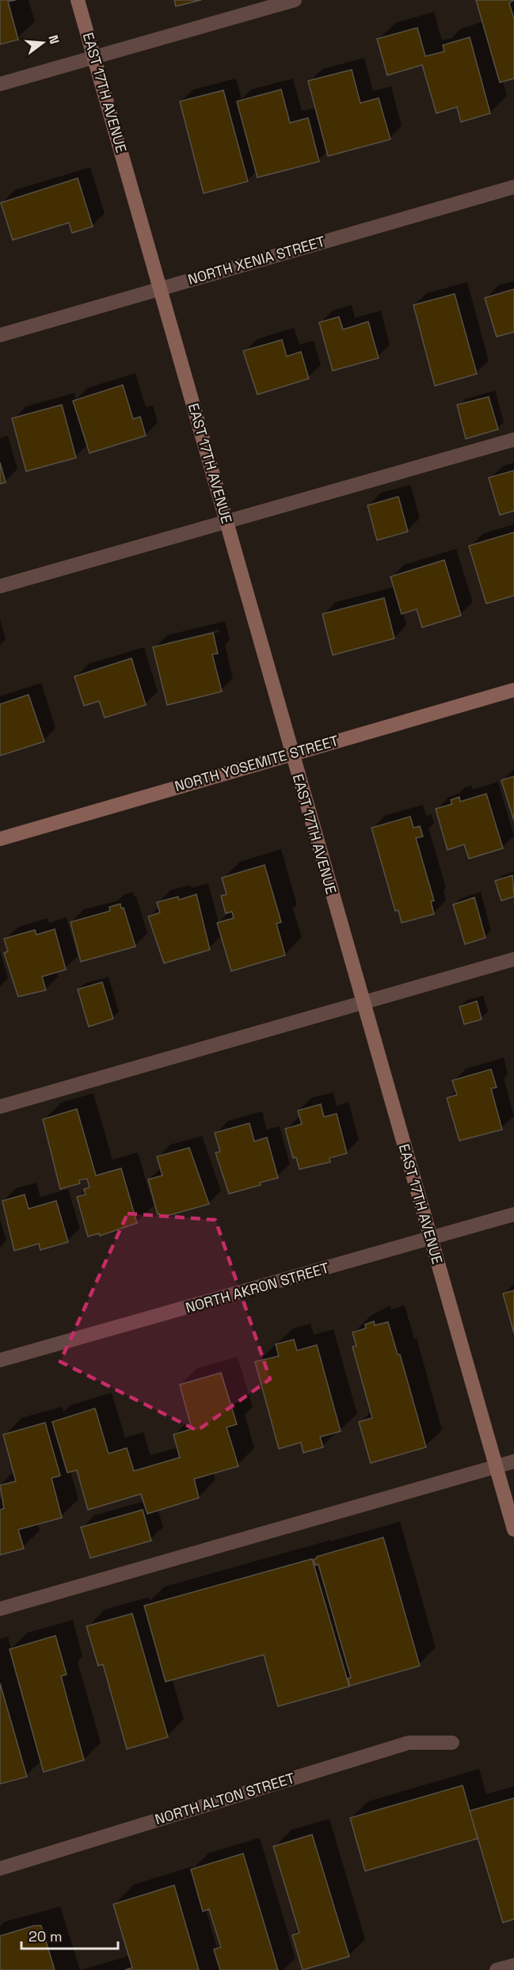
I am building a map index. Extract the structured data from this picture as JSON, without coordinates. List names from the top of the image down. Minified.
{"streets":{"street":["EAST 17TH AVENUE","NORTH XENIA STREET","NORTH YOSEMITE STREET","NORTH AKRON STREET","NORTH ALTON STREET"]},"crossings":[["EAST 17TH AVENUE","NORTH XENIA STREET"],["EAST 17TH AVENUE","NORTH YOSEMITE STREET"],["EAST 17TH AVENUE","NORTH AKRON STREET"]],"scale_bar":"20 m","north":"right"}
